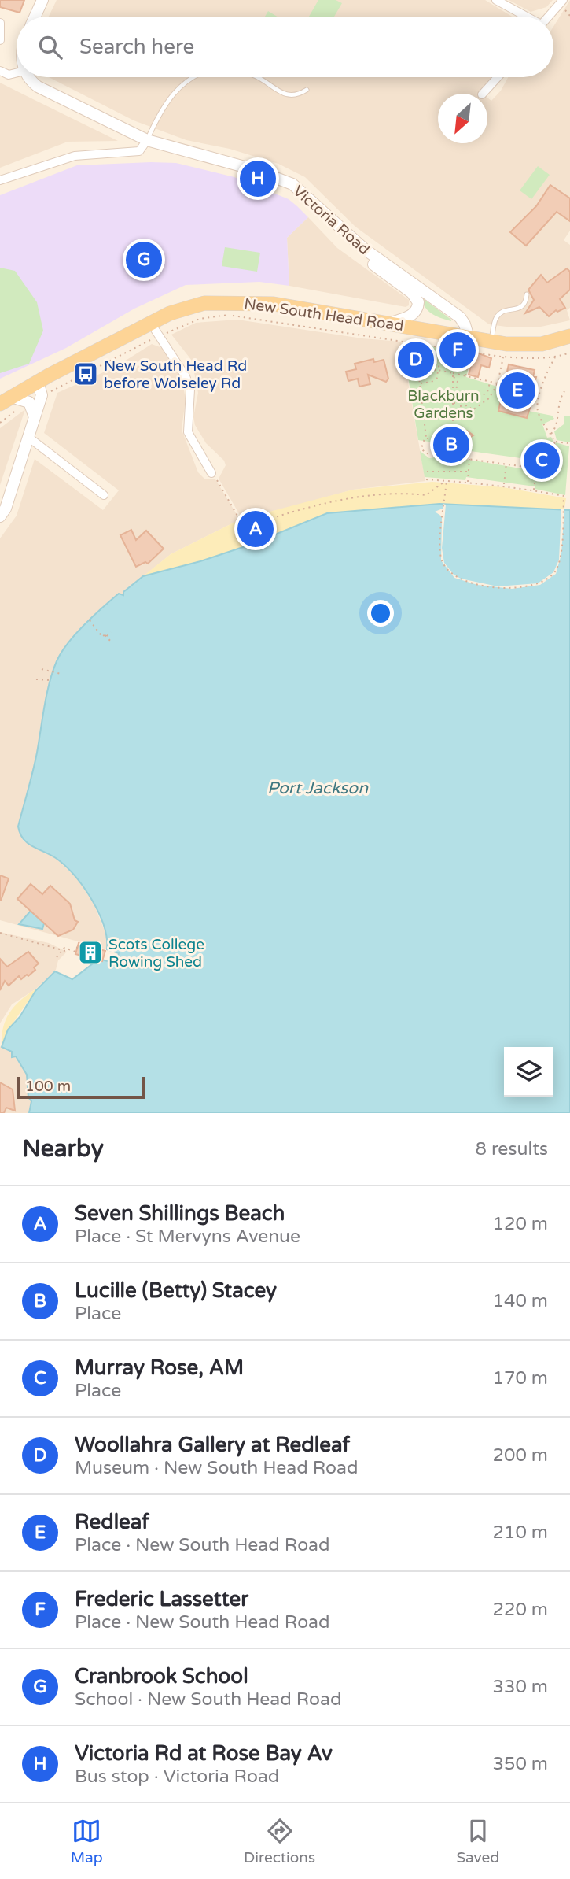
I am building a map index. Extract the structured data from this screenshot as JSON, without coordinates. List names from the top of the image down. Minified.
{"streets":{"main road":["New South Head Road"],"street":["Victoria Road"]},"crossings":[["Victoria Road","New South Head Road"]],"water":["Port Jackson"],"parks":["Blackburn Gardens"],"places":{"bus stop":["New South Head Rd before Wolseley Rd"],"building":["Scots College Rowing Shed"]},"scale_bar":"100 m","north":"bottom left","page":{"search":"Search here","pins":["H","G","F","D","E","B","C","A"],"scale":"100 m","heading":["Nearby","8 results"],"list":[{"mark":"A","name":"Seven Shillings Beach","note":"Place · St Mervyns Avenue","value":"120 m"},{"mark":"B","name":"Lucille (Betty) Stacey","note":"Place","value":"140 m"},{"mark":"C","name":"Murray Rose, AM","note":"Place","value":"170 m"},{"mark":"D","name":"Woollahra Gallery at Redleaf","note":"Museum · New South Head Road","value":"200 m"},{"mark":"E","name":"Redleaf","note":"Place · New South Head Road","value":"210 m"},{"mark":"F","name":"Frederic Lassetter","note":"Place · New South Head Road","value":"220 m"},{"mark":"G","name":"Cranbrook School","note":"School · New South Head Road","value":"330 m"},{"mark":"H","name":"Victoria Rd at Rose Bay Av","note":"Bus stop · Victoria Road","value":"350 m"}],"nav":["Map","Directions","Saved"]}}
